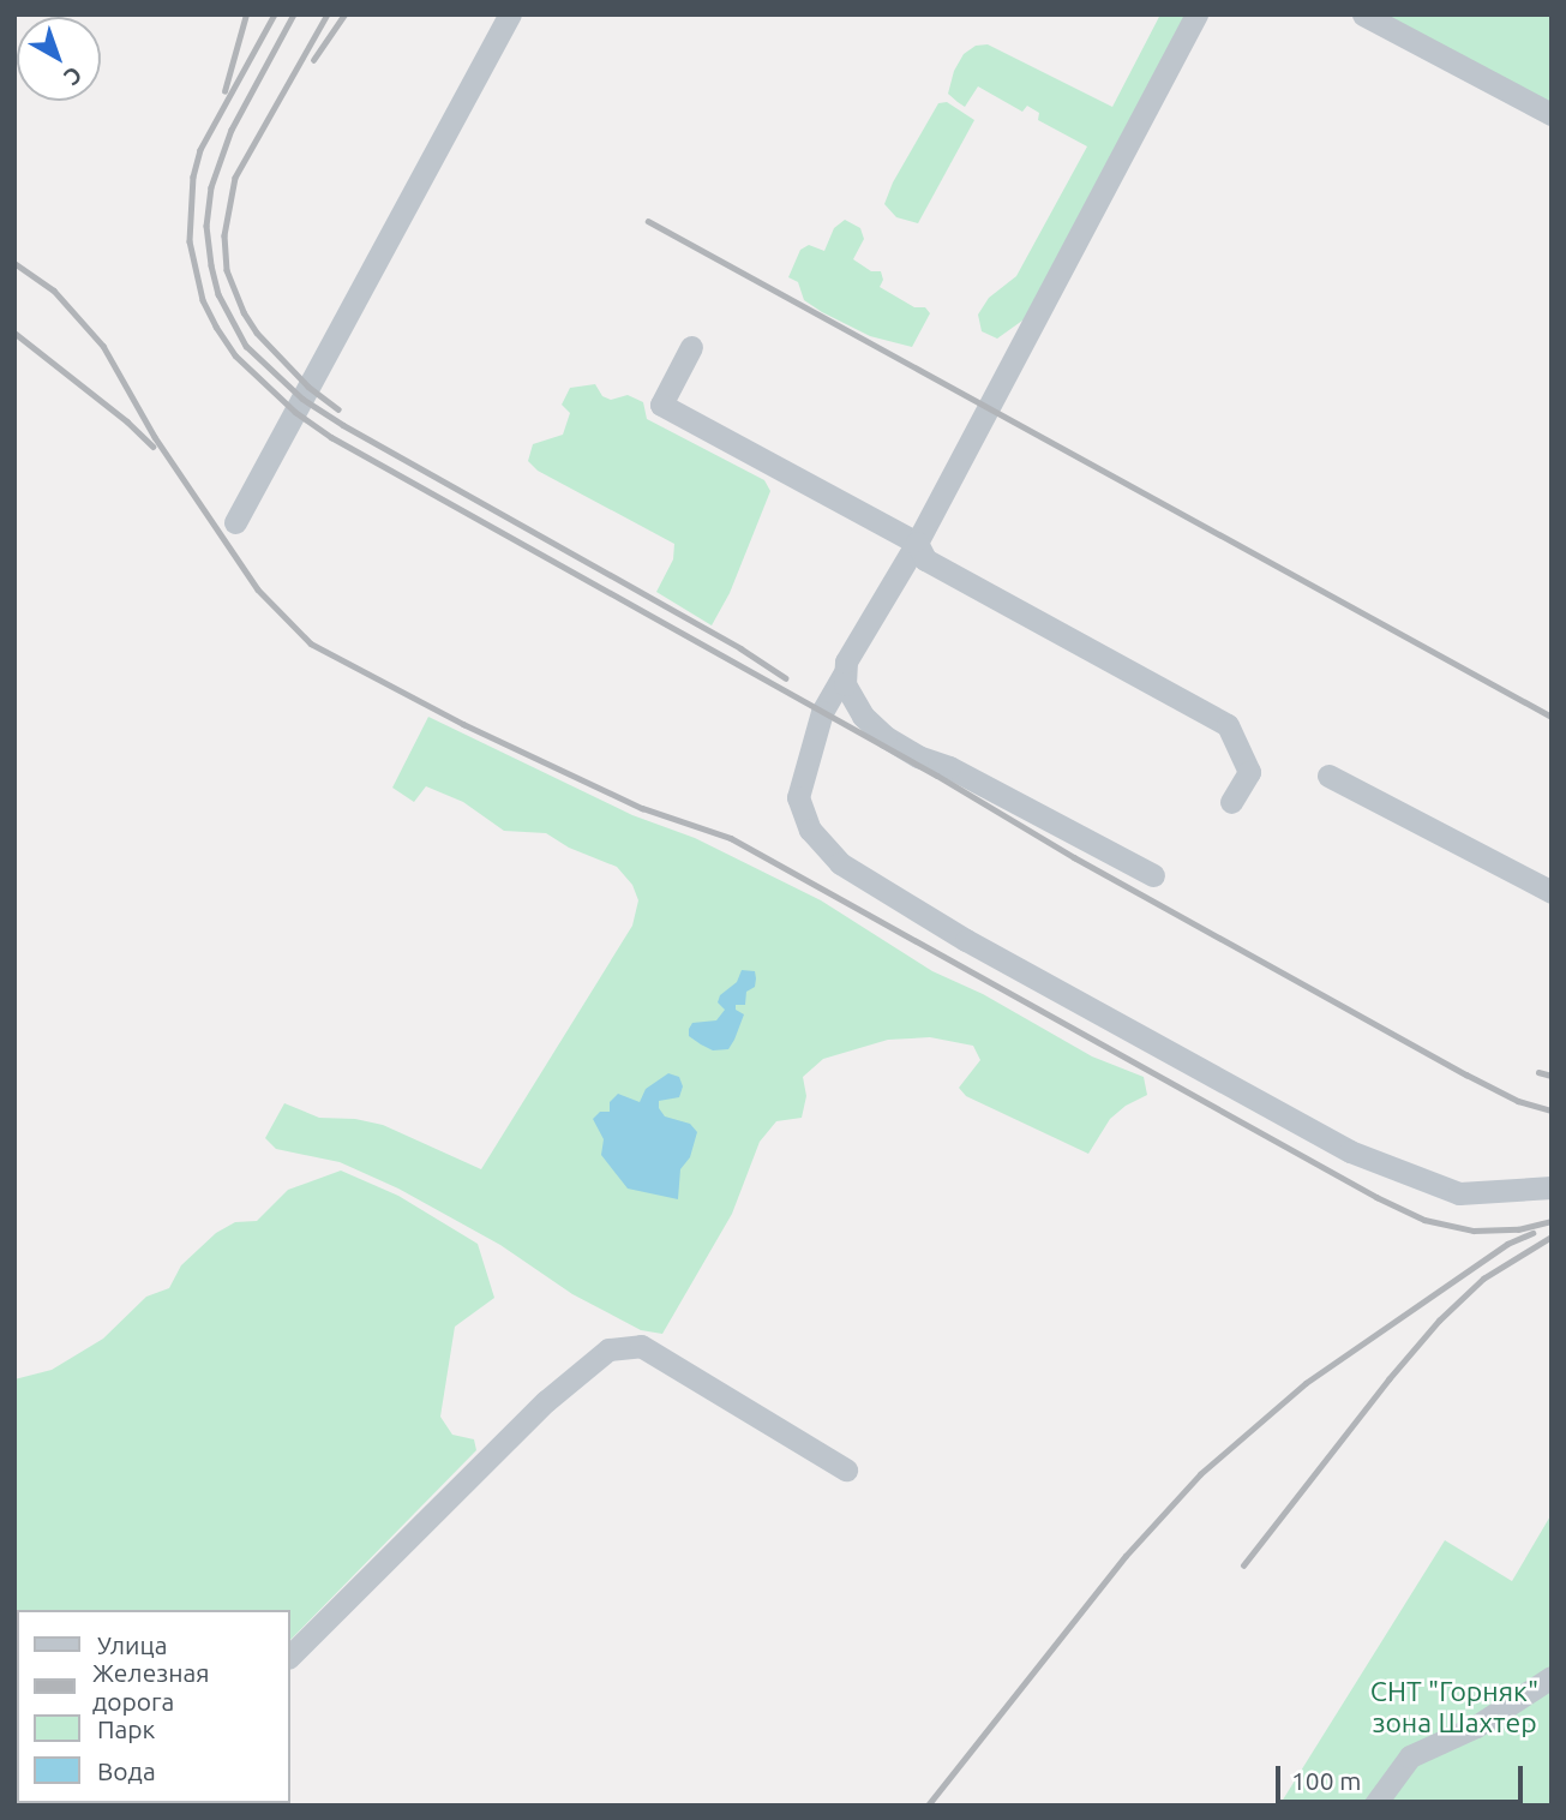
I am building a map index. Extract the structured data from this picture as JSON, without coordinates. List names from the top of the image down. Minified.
{"parks":["СНТ \"Горняк\" зона Шахтер"],"legend":["Улица","Железная дорога","Парк","Вода"],"scale_bar":"100 m","north":"bottom right"}
